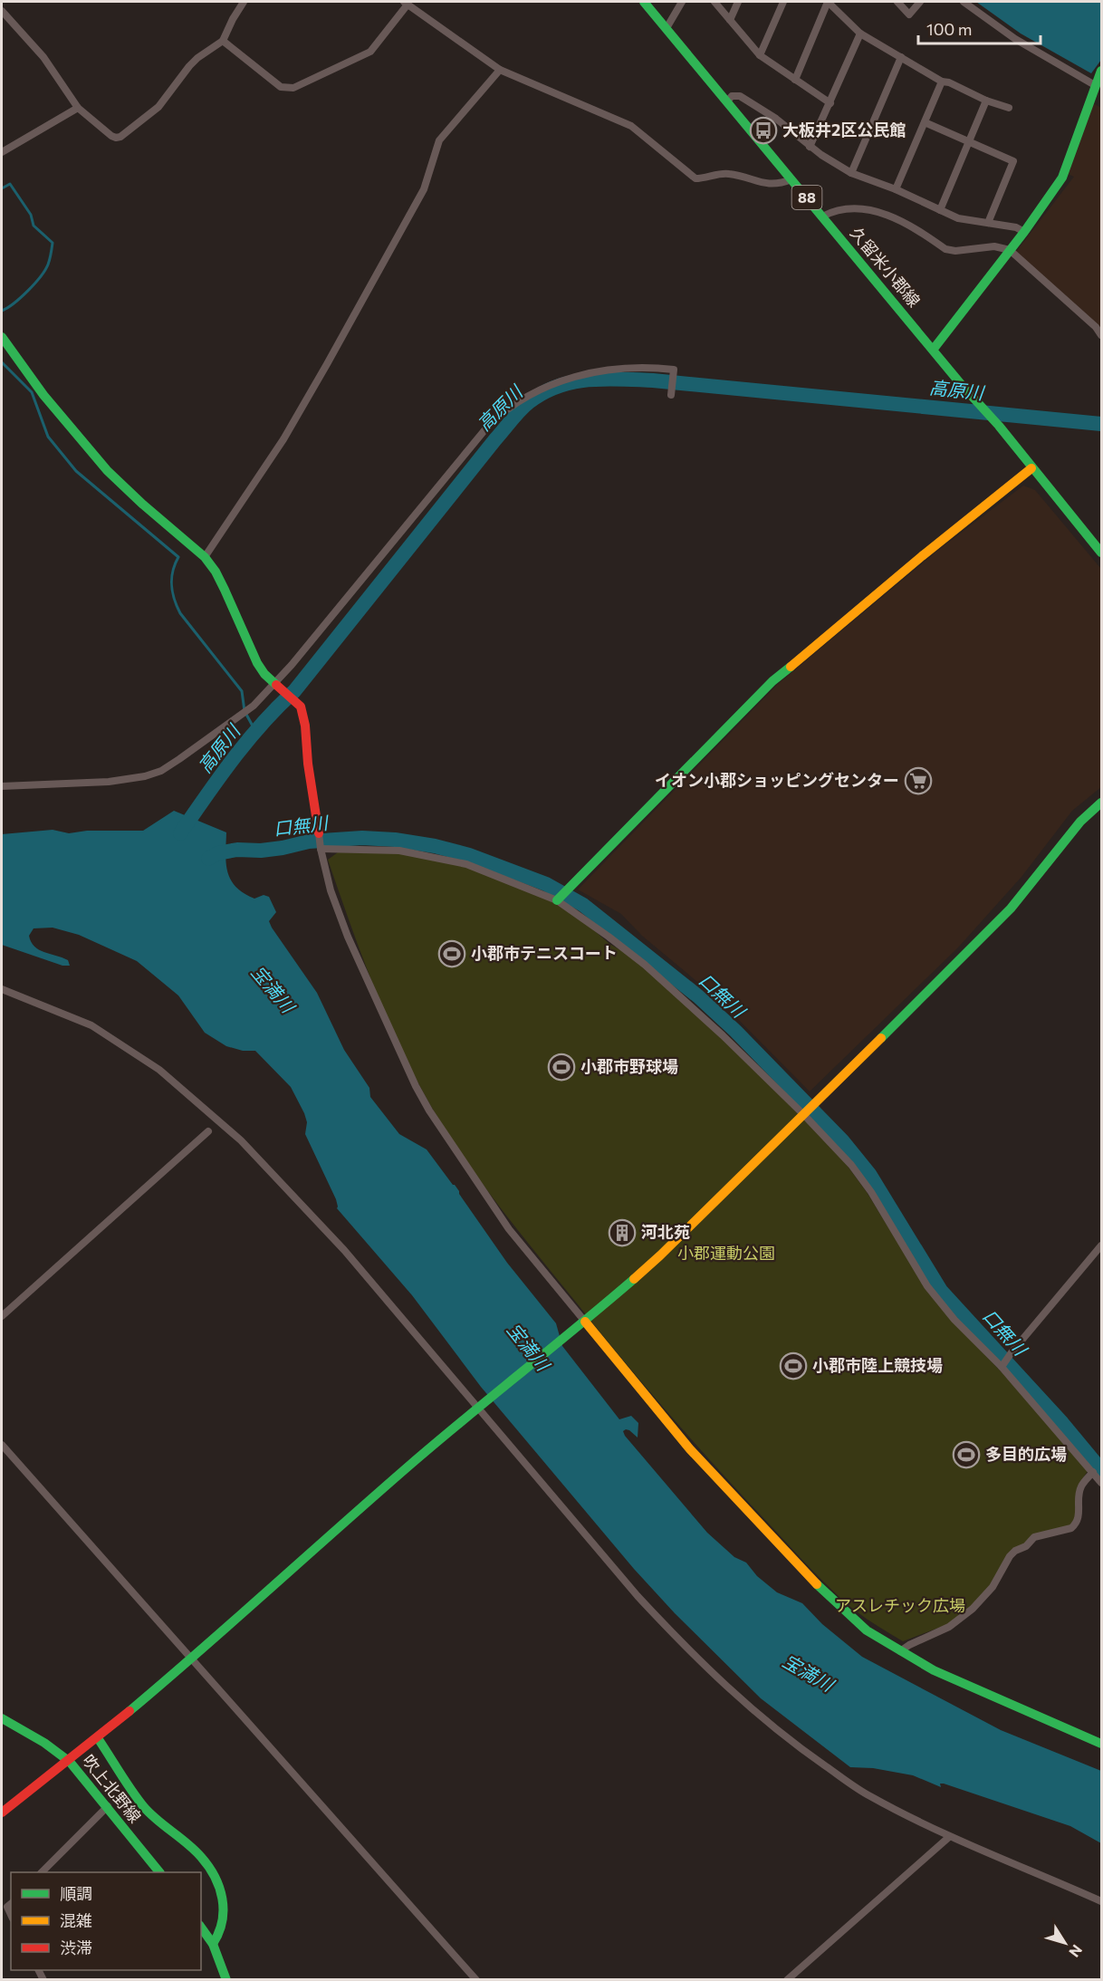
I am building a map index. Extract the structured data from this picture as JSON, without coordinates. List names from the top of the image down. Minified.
{"streets":{"street":["88","久留米小郡線","吹上北野線"]},"water":["高原川","口無川","宝満川"],"parks":["小郡運動公園","アスレチック広場"],"places":{"bus stop":["大板井2区公民館"],"supermarket":["イオン小郡ショッピングセンター"],"sports":["小郡市テニスコート","小郡市野球場","小郡市陸上競技場","多目的広場"],"building":["河北苑"]},"legend":["順調","混雑","渋滞"],"scale_bar":"100 m","north":"bottom right"}
